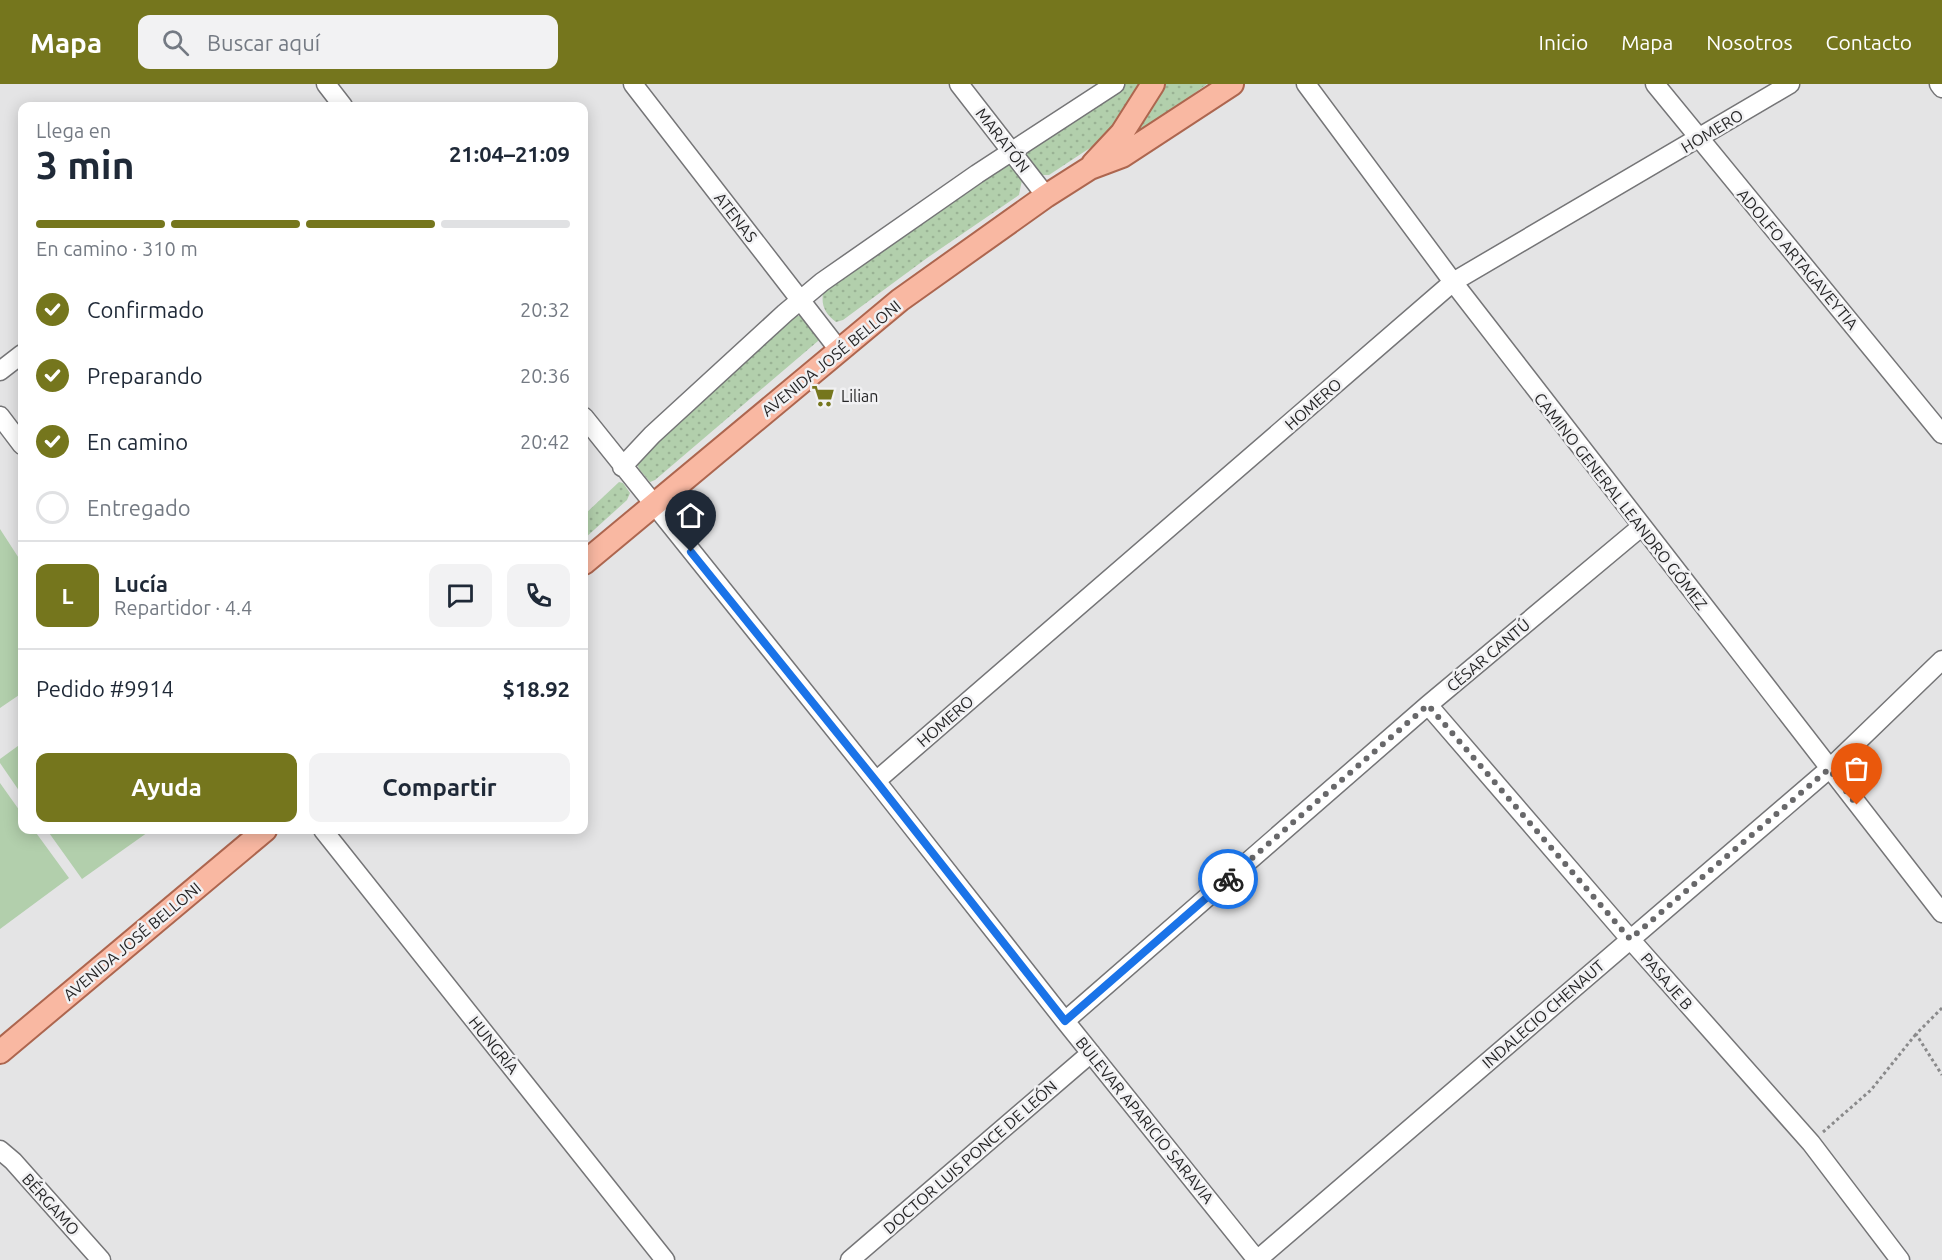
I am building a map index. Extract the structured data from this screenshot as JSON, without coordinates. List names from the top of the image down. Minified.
{"streets":{"main road":["AVENIDA JOSÉ BELLONI"],"street":["HOMERO","MARATÓN","ATENAS","ADOLFO ARTAGAVEYTIA","CAMINO GENERAL LEANDRO GÓMEZ","CÉSAR CANTÚ","PASAJE B","INDALECIO CHENAUT","HUNGRÍA","BULEVAR APARICIO SARAVIA","DOCTOR LUIS PONCE DE LEÓN","BÉRGAMO"]},"crossings":[["HOMERO","ADOLFO ARTAGAVEYTIA"],["HOMERO","CAMINO GENERAL LEANDRO GÓMEZ"],["HOMERO","BULEVAR APARICIO SARAVIA"],["MARATÓN","AVENIDA JOSÉ BELLONI"],["ATENAS","AVENIDA JOSÉ BELLONI"],["AVENIDA JOSÉ BELLONI","BULEVAR APARICIO SARAVIA"],["CAMINO GENERAL LEANDRO GÓMEZ","CÉSAR CANTÚ"],["CAMINO GENERAL LEANDRO GÓMEZ","INDALECIO CHENAUT"],["CÉSAR CANTÚ","PASAJE B"],["CÉSAR CANTÚ","BULEVAR APARICIO SARAVIA"],["PASAJE B","INDALECIO CHENAUT"],["INDALECIO CHENAUT","BULEVAR APARICIO SARAVIA"],["BULEVAR APARICIO SARAVIA","DOCTOR LUIS PONCE DE LEÓN"]],"places":{"supermarket":["Lilian"]},"page":{"header":"Mapa","search":"Buscar aquí","nav":["Inicio","Mapa","Nosotros","Contacto"],"heading":["3 min","Llega en","21:04–21:09"],"panel":["Lucía","Repartidor · 4.4","Pedido #9914","$18.92"],"bar":"En camino · 310 m","list":[["Confirmado","20:32"],["Preparando","20:36"],["En camino","20:42"],"Entregado"],"round":"L","buttons":["Ayuda","Compartir"]}}
